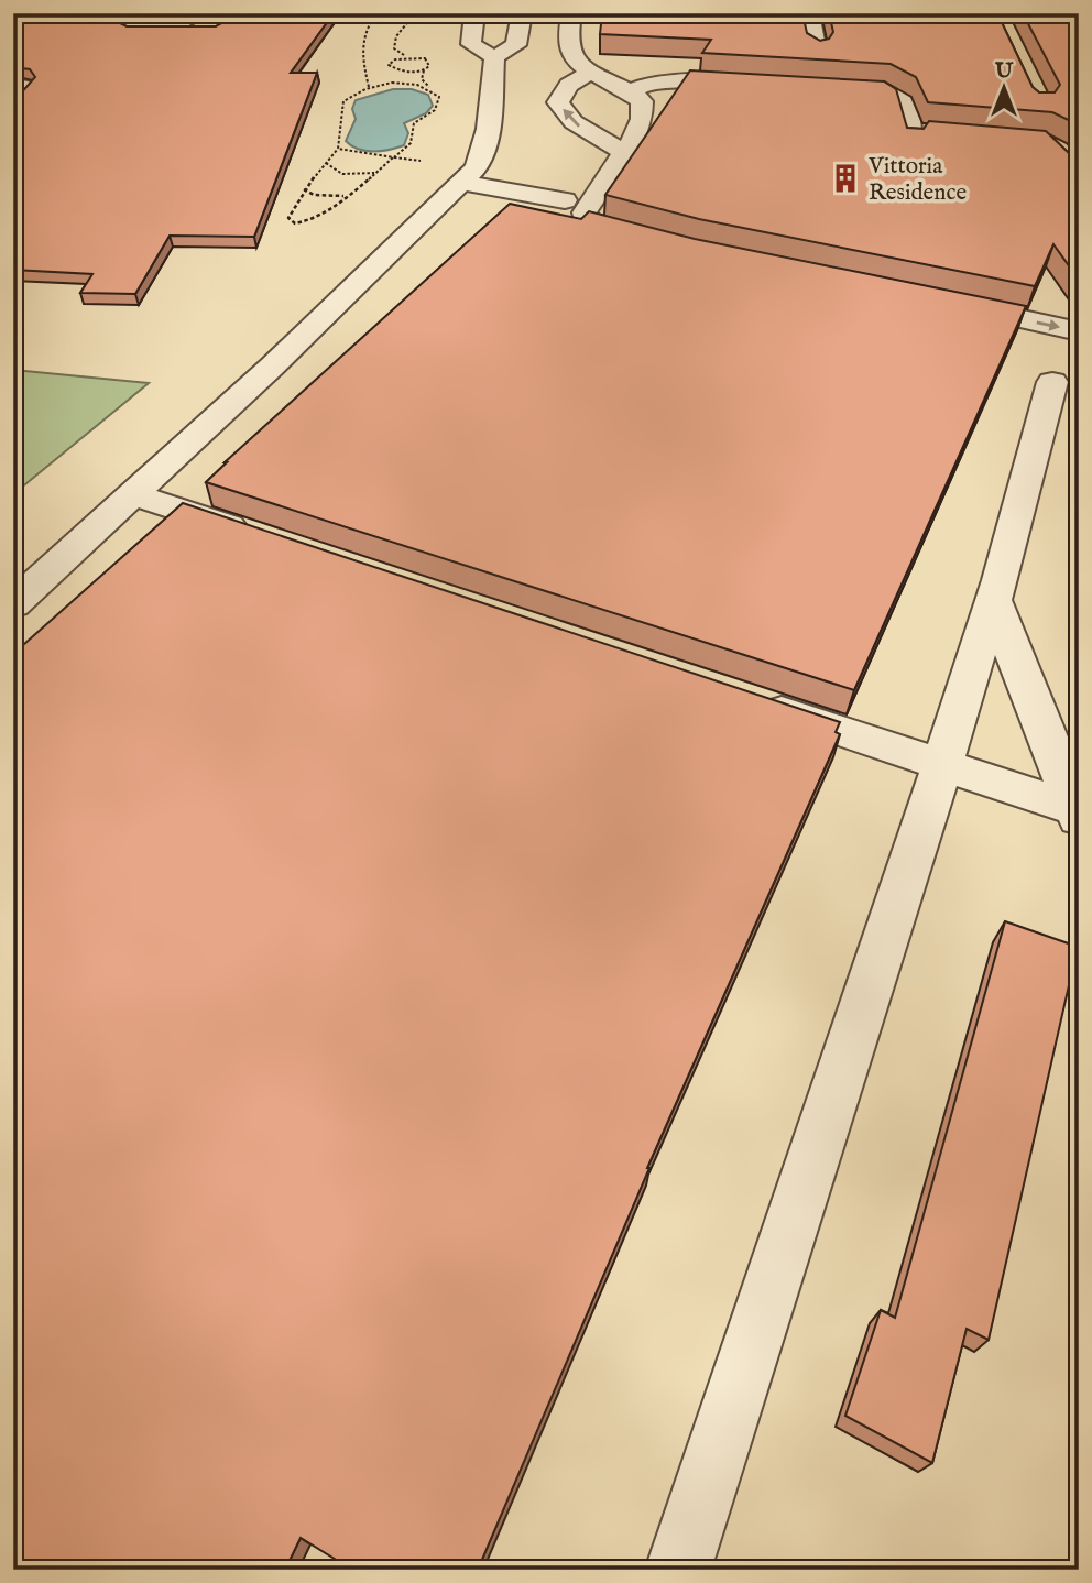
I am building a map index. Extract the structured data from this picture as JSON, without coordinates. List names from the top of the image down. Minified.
{"places":{"building":["Vittoria Residence"]},"north":"top"}
